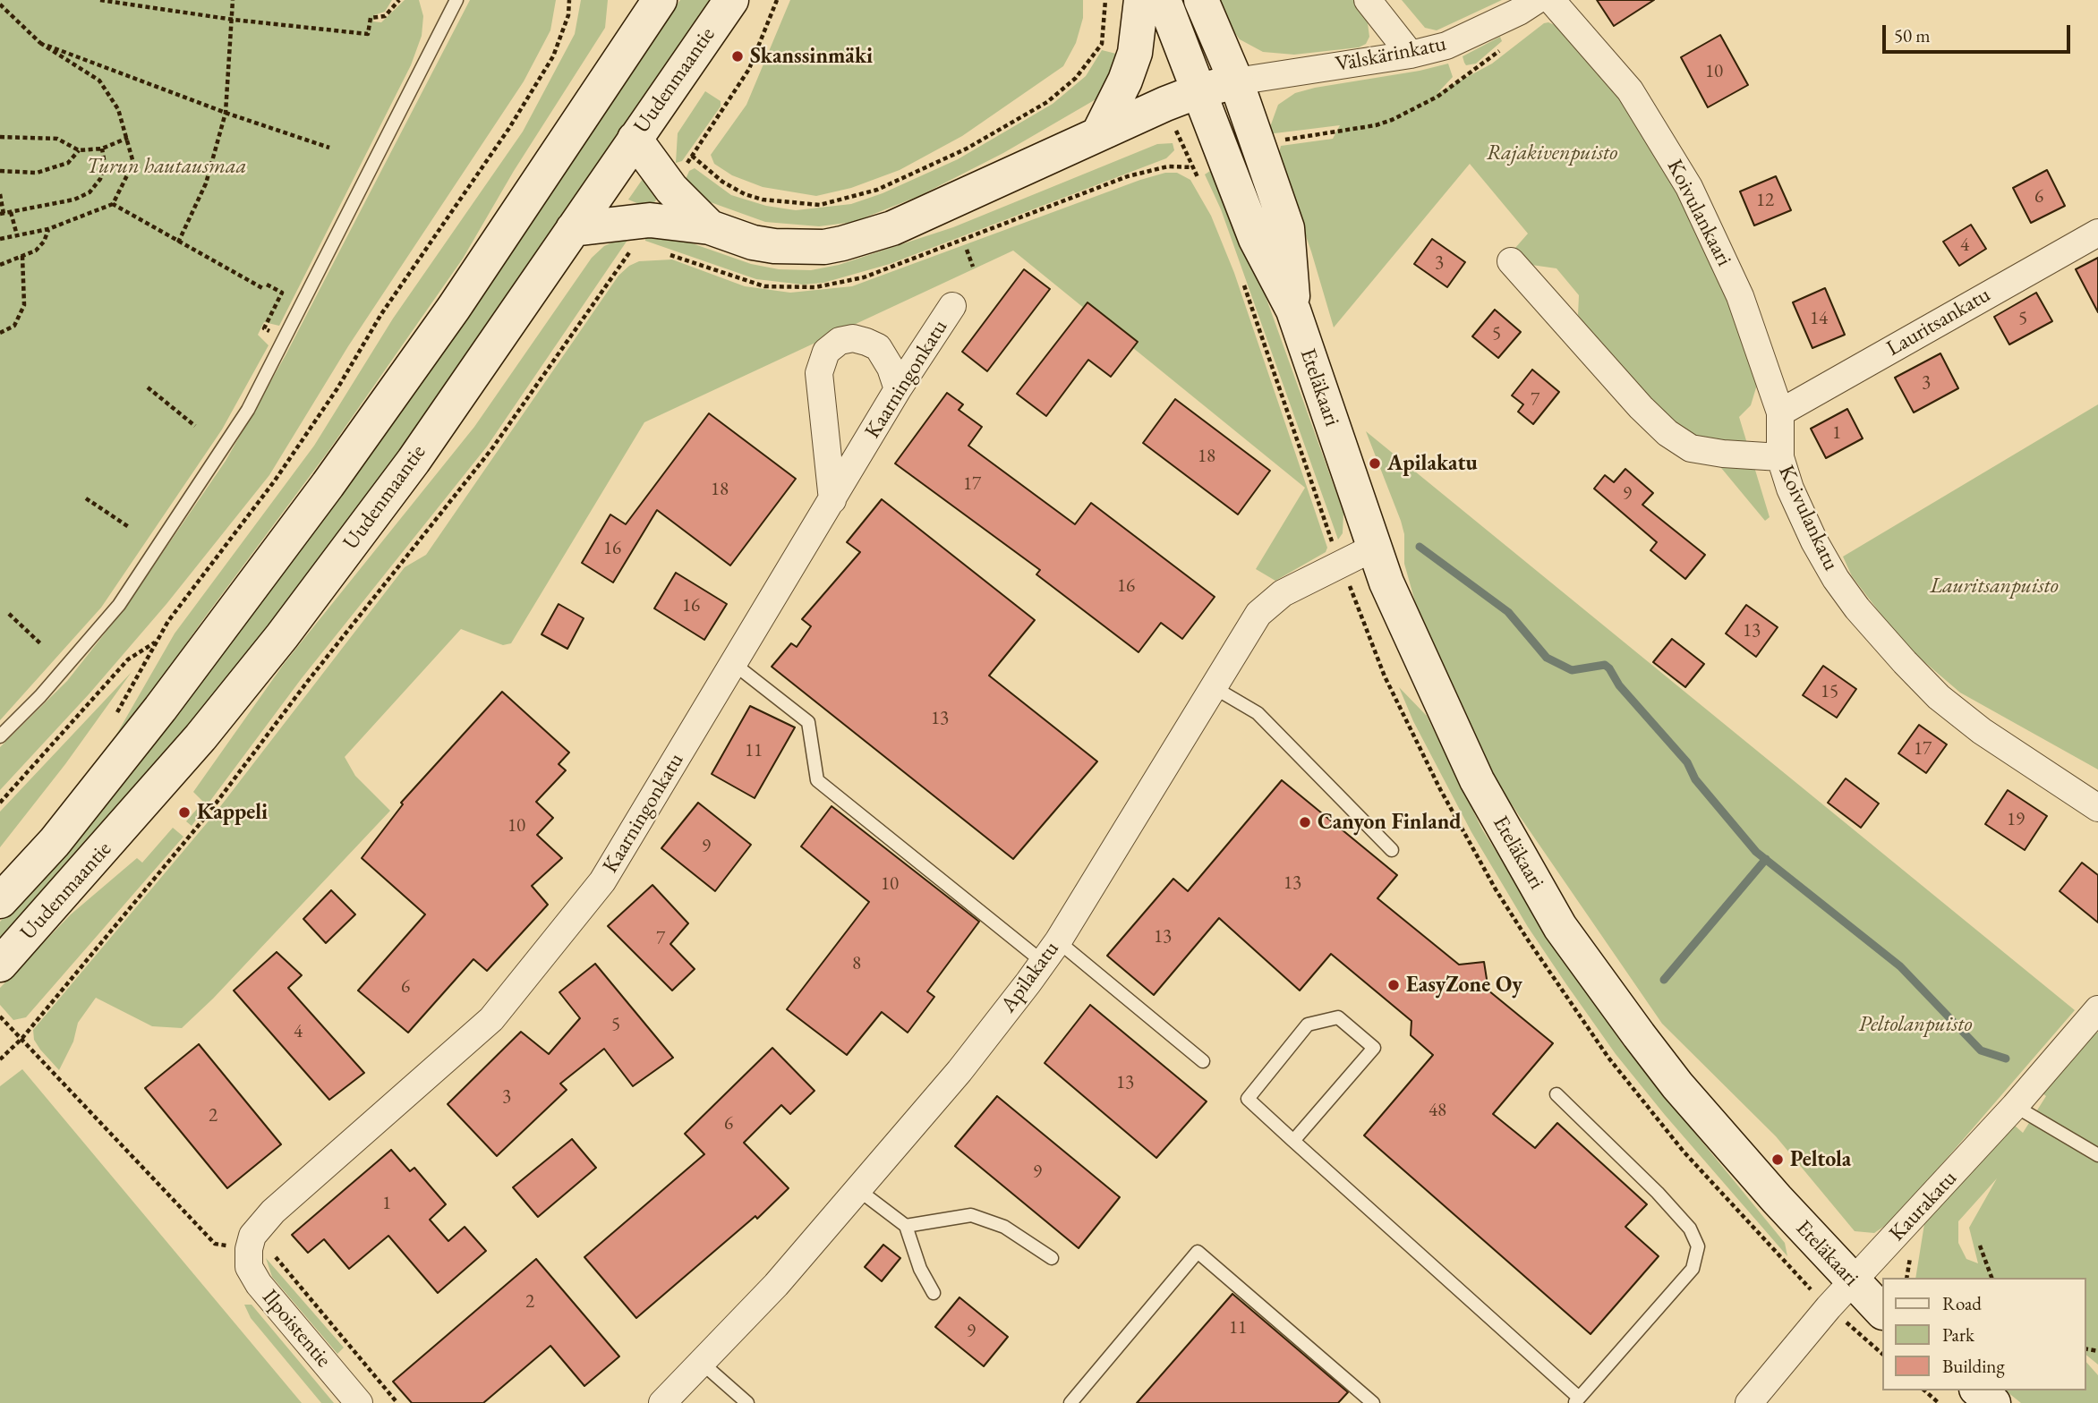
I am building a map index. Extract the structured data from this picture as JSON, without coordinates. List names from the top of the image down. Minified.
{"streets":{"main road":["Uudenmaantie","Eteläkaari"],"street":["Välskärinkatu","Koivulankaari","Lauritsankatu","Kaarningonkatu","Koivulankatu","Apilakatu","Kaurakatu","Ilpoistentie"]},"crossings":[["Välskärinkatu","Eteläkaari"],["Koivulankaari","Lauritsankatu"],["Koivulankaari","Koivulankatu"],["Kaarningonkatu","Ilpoistentie"],["Eteläkaari","Apilakatu"],["Eteläkaari","Kaurakatu"]],"parks":["Rajakivenpuisto","Turun hautausmaa","Lauritsanpuisto","Peltolanpuisto"],"places":["Skanssinmäki","Apilakatu","Kappeli","Canyon Finland","EasyZone Oy","Peltola"],"house_numbers":["10","6","12","4","3","14","5","5","3","7","1","18","17","18","9","16","16","16","13","15","13","17","11","19","10","9","13","10","13","7","8","6","5","4","13","3","48","2","6","9","1","2","11","9"],"legend":["Road","Park","Building"],"scale_bar":"50 m"}
